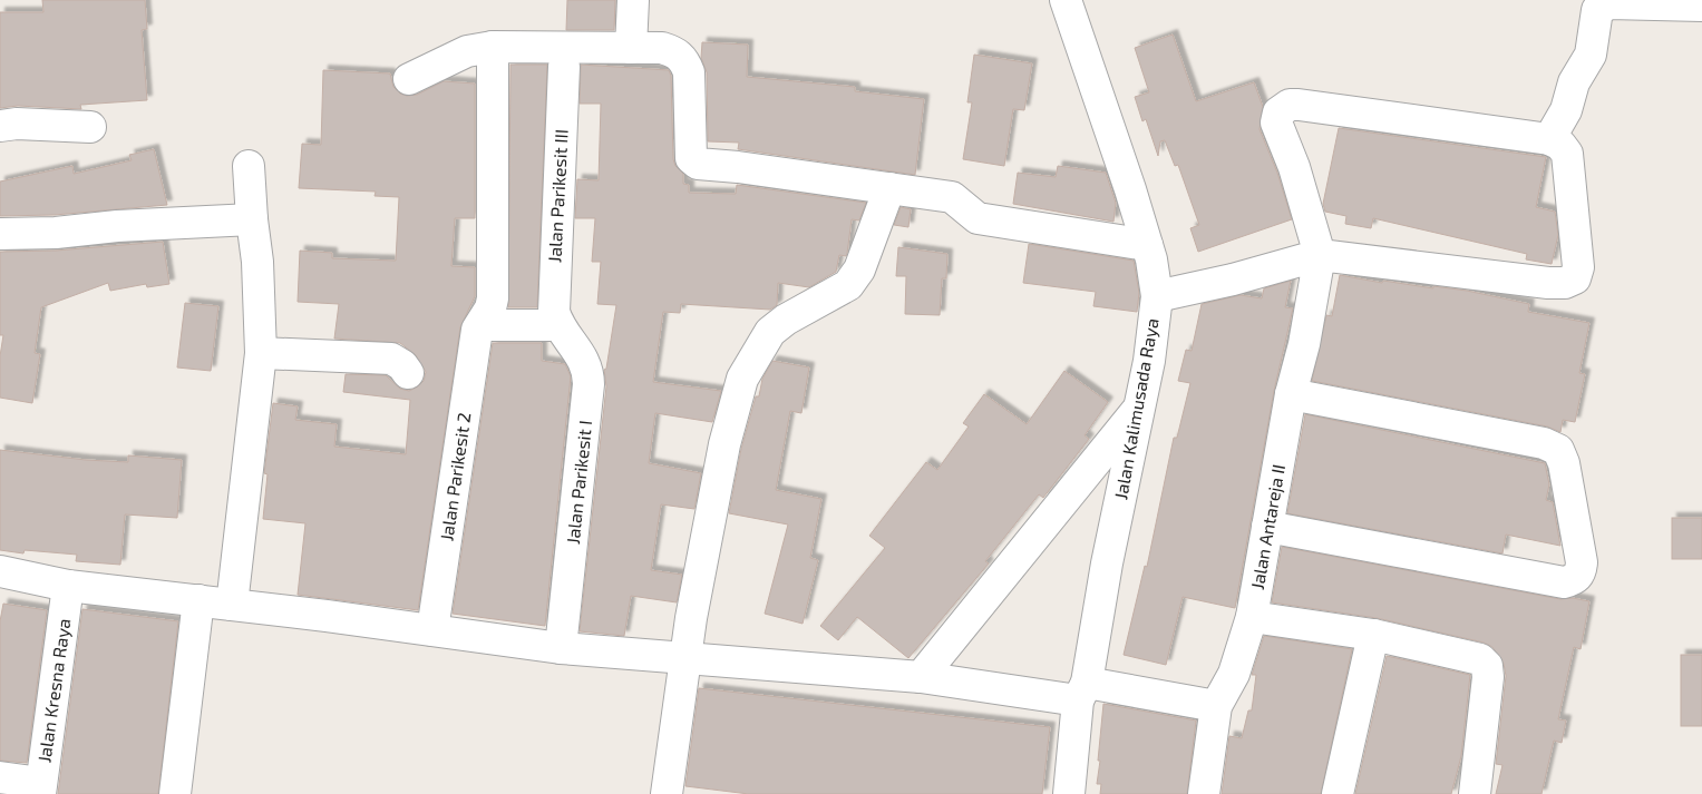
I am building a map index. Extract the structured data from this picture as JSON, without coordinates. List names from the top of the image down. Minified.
{"streets":{"street":["Jalan Parikesit III","Jalan Kalimusada Raya","Jalan Parikesit 2","Jalan Parikesit I","Jalan Antareja II","Jalan Kresna Raya"]},"crossings":[["Jalan Parikesit III","Jalan Parikesit I"]]}
